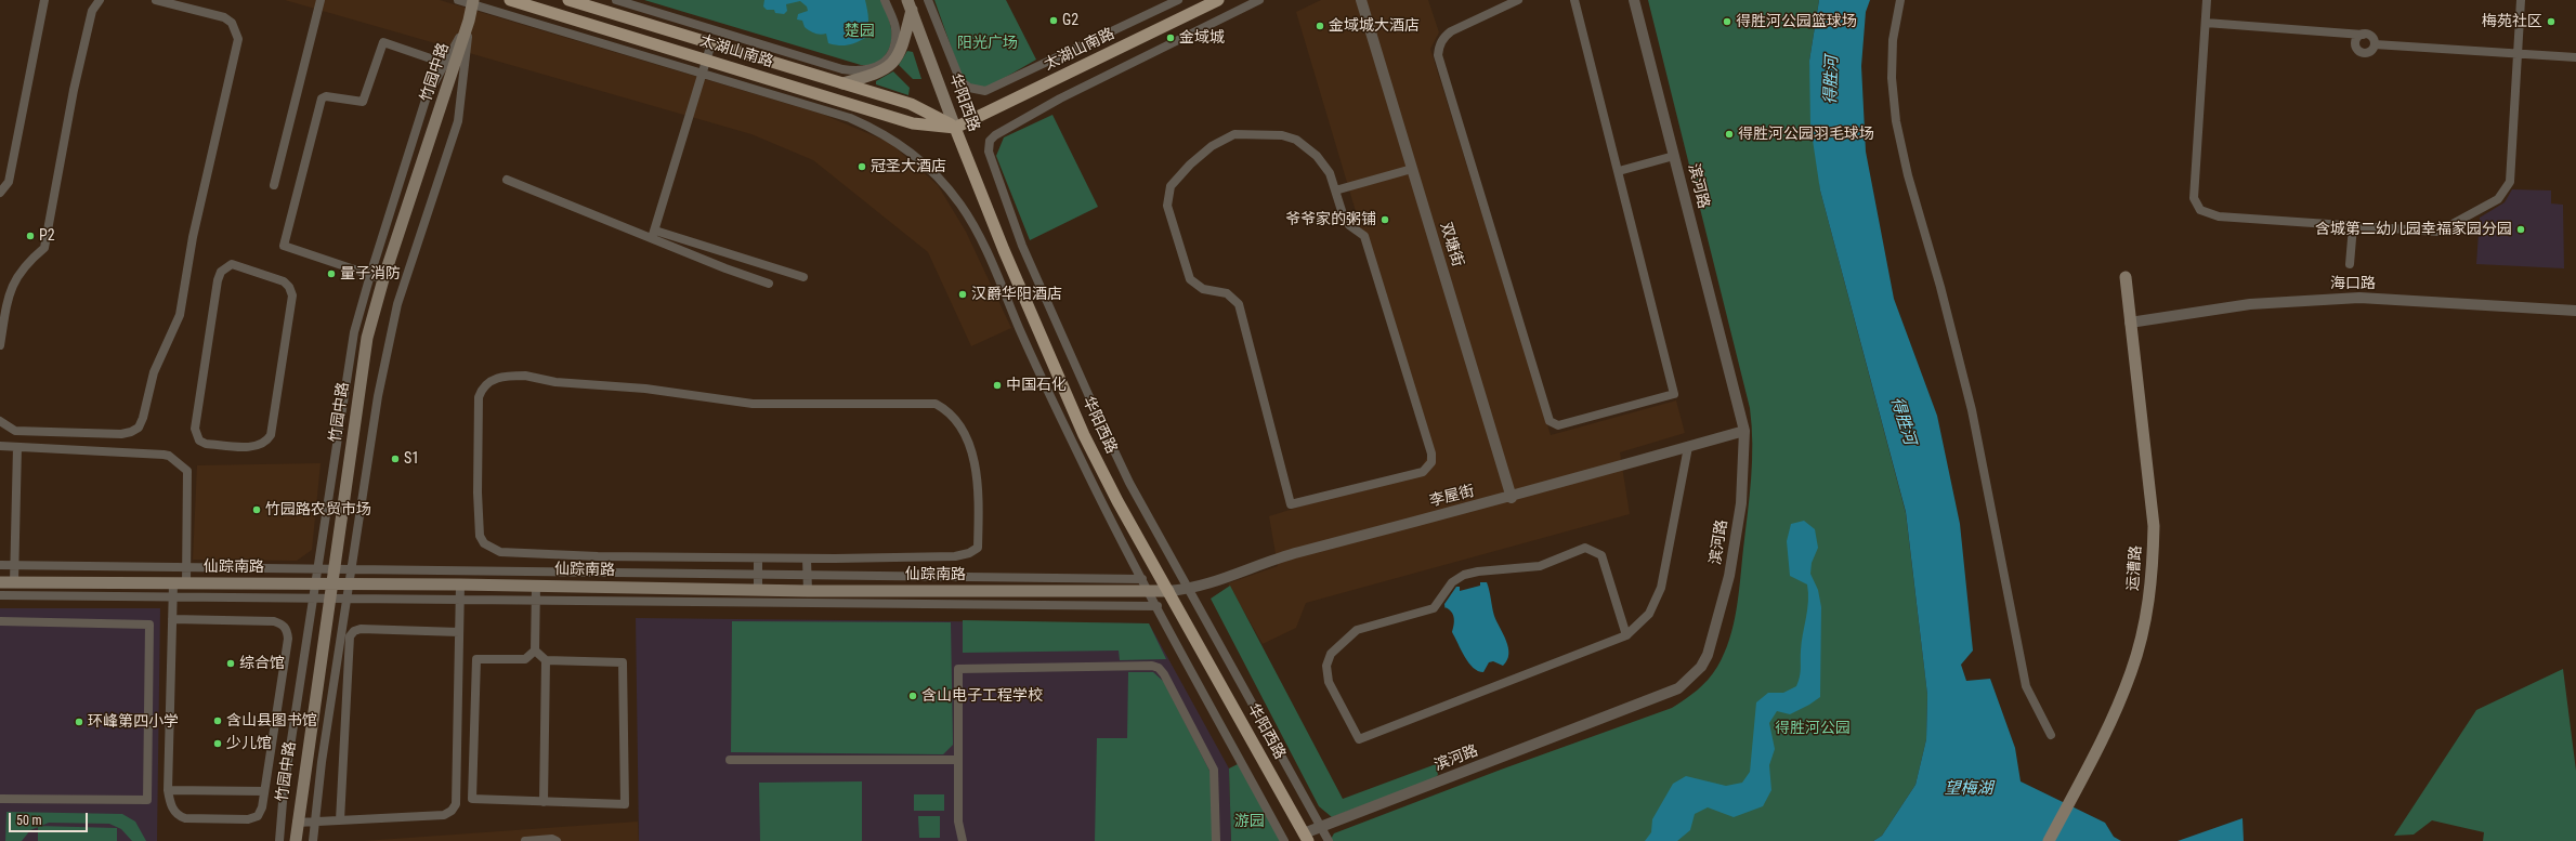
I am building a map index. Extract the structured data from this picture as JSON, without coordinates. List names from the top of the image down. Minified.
{"streets":{"main road":["太湖山南路","竹园中路","华阳西路","仙踪南路","运漕路"],"street":["滨河路","双塘街","海口路","李屋街"]},"crossings":[["太湖山南路","华阳西路"],["竹园中路","仙踪南路"],["华阳西路","滨河路"],["华阳西路","李屋街"],["华阳西路","仙踪南路"],["滨河路","李屋街"],["双塘街","李屋街"],["海口路","运漕路"],["李屋街","仙踪南路"]],"water":["得胜河","望梅湖"],"parks":["楚园","阳光广场","得胜河公园","游园"],"places":["G2","得胜河公园篮球场","梅苑社区","金域城大酒店","金域城","得胜河公园羽毛球场","冠圣大酒店","爷爷家的粥铺","含城第二幼儿园幸福家园分园","P2","量子消防","汉爵华阳酒店","中国石化","S1","竹园路农贸市场","综合馆","含山电子工程学校","含山县图书馆","环峰第四小学","少儿馆"],"scale_bar":"50 m"}
